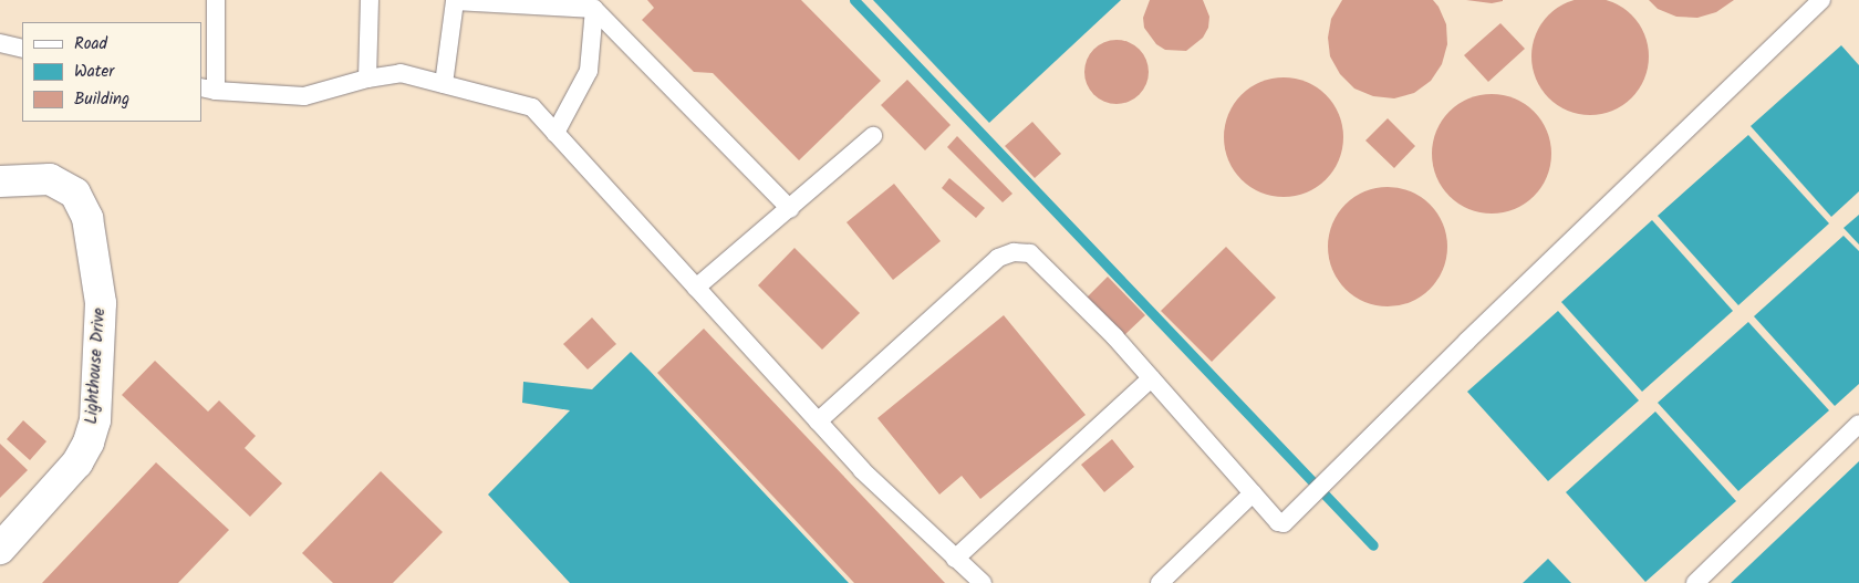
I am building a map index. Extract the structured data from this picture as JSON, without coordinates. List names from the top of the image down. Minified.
{"streets":{"street":["Lighthouse Drive"]},"legend":["Road","Water","Building"]}
